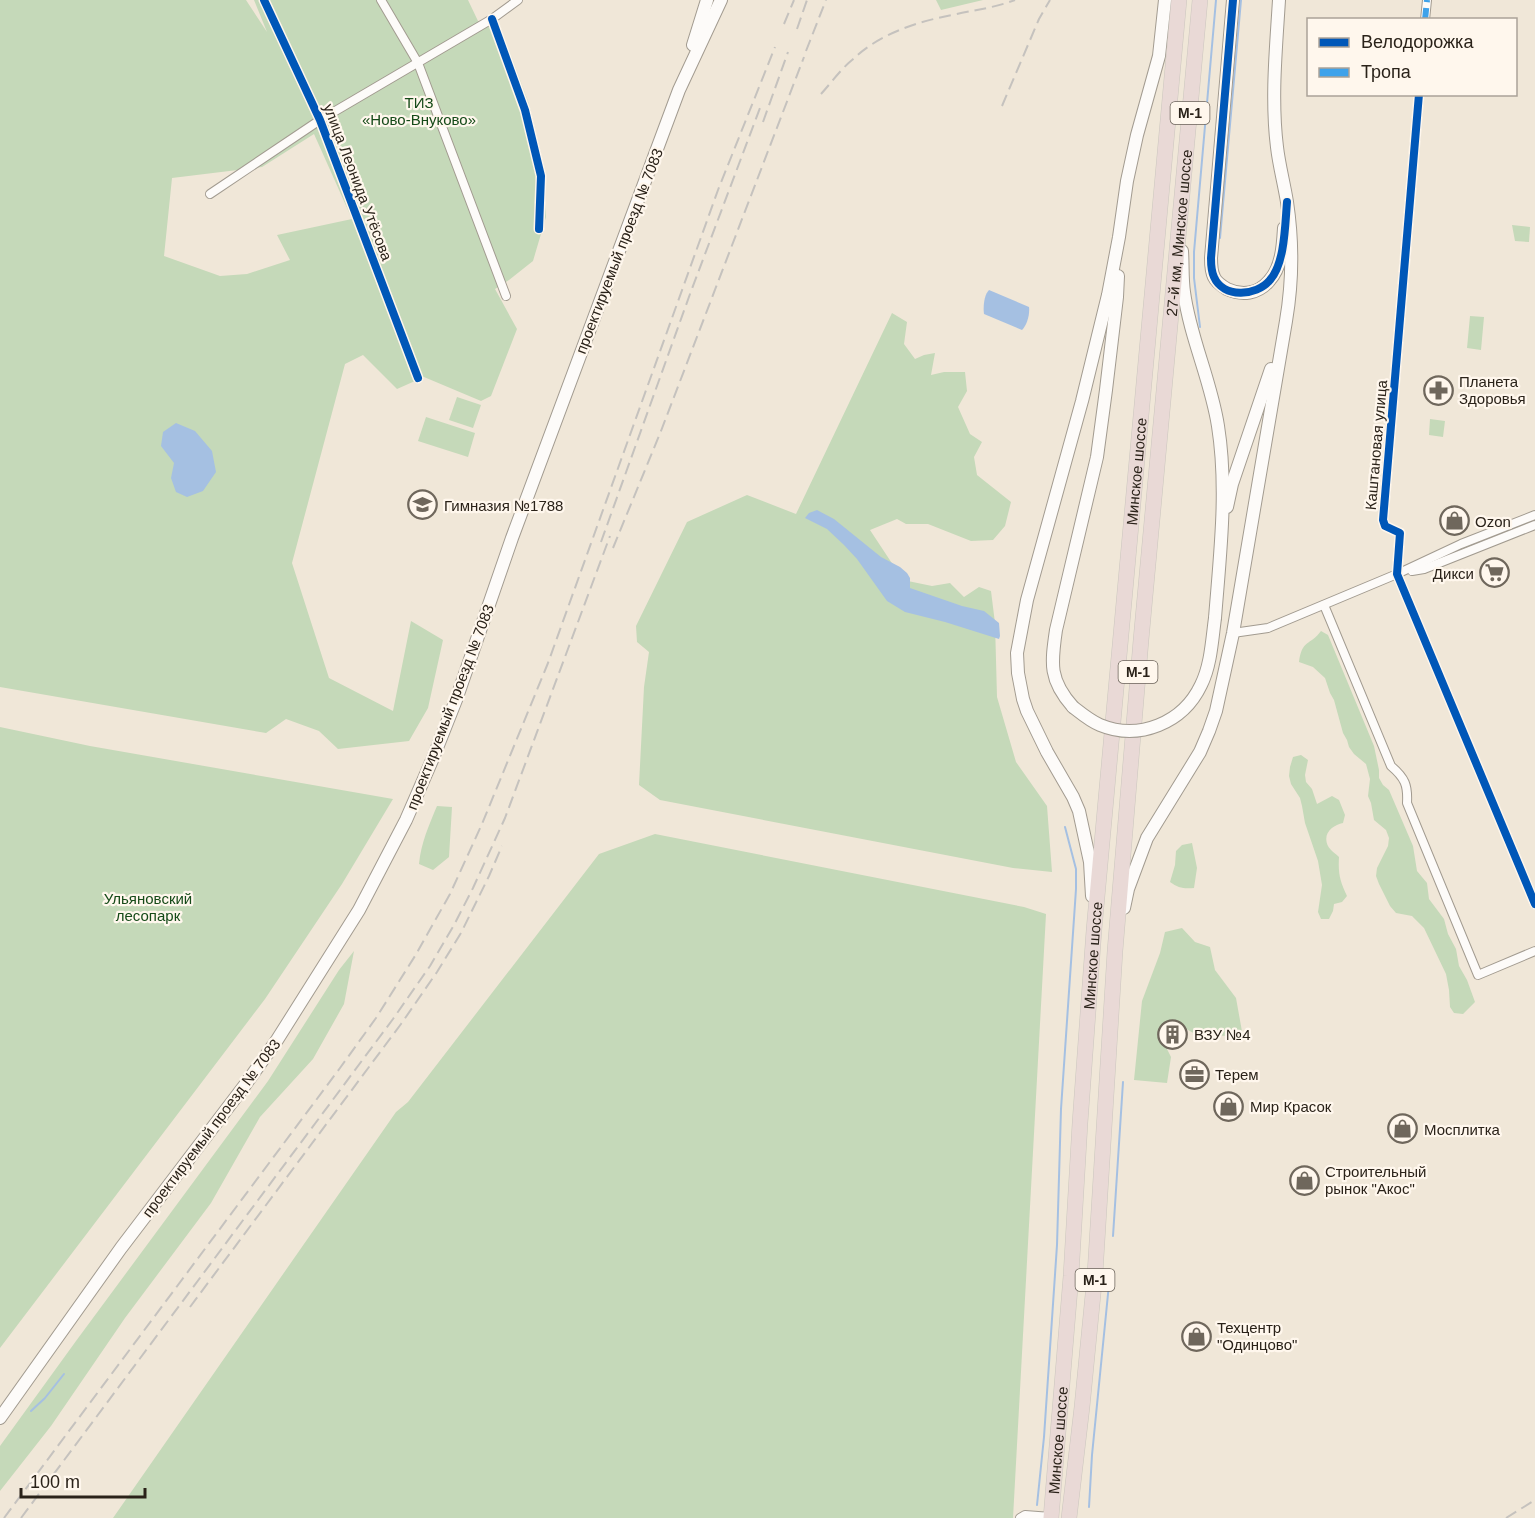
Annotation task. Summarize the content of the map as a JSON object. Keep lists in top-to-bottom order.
{
  "streets": {
    "highway": ["М-1", "27-й км, Минское шоссе", "Минское шоссе"],
    "main road": ["проектируемый проезд № 7083"],
    "street": ["улица Леонида Утёсова", "Каштановая улица"]
  },
  "crossings": [
    ["27-й км, Минское шоссе", "Минское шоссе"]
  ],
  "parks": ["ТИЗ «Ново-Внуково»", "Ульяновский лесопарк"],
  "places": {
    "pharmacy": ["Планета Здоровья"],
    "school or university": ["Гимназия №1788"],
    "shop": [
      "Ozon",
      "Мир Красок",
      "Мосплитка",
      "Строительный рынок \"Акос\"",
      "Техцентр \"Одинцово\""
    ],
    "supermarket": ["Дикси"],
    "building": ["ВЗУ №4"],
    "office": ["Терем"]
  },
  "legend": ["Велодорожка", "Тропа"],
  "scale_bar": "100 m"
}
